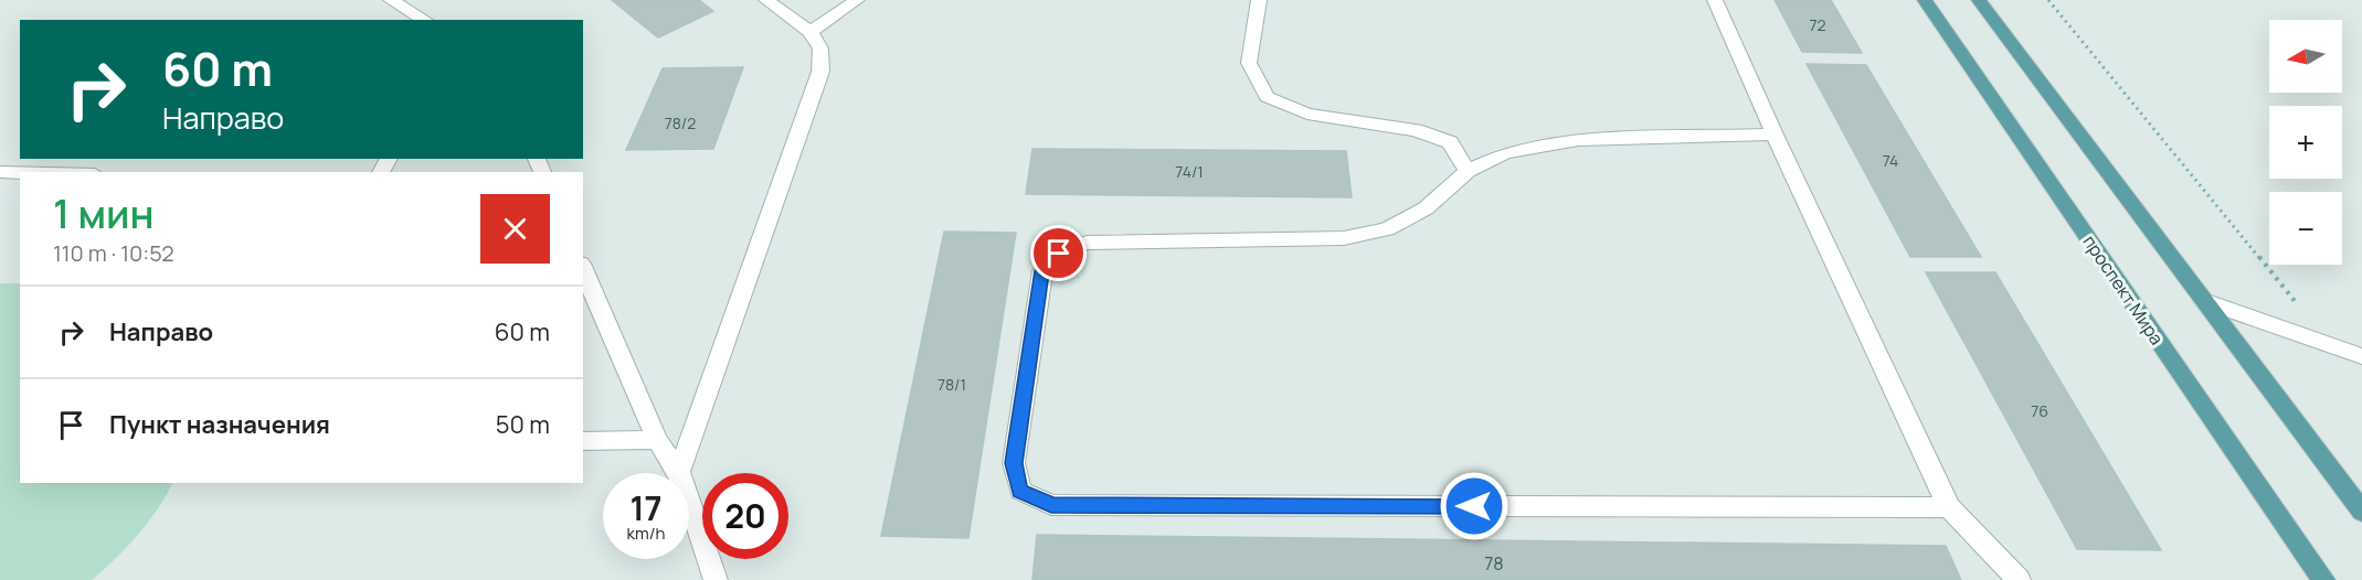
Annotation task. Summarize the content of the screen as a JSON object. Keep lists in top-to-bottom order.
{
  "streets": {
    "main road": ["проспект Мира"]
  },
  "house_numbers": [
    "72",
    "78/2",
    "74",
    "74/1",
    "78/1",
    "76",
    "78"
  ],
  "north": "left",
  "page": {
    "map_buttons": ["+", "−"],
    "turn": ["60 m", "Направо"],
    "heading": ["1 мин", "110 m · 10:52"],
    "list": [
      {
        "name": "Направо",
        "value": "60 m"
      },
      {
        "name": "Пункт назначения",
        "value": "50 m"
      }
    ],
    "speed": "17 km/h",
    "limit": "20"
  }
}
